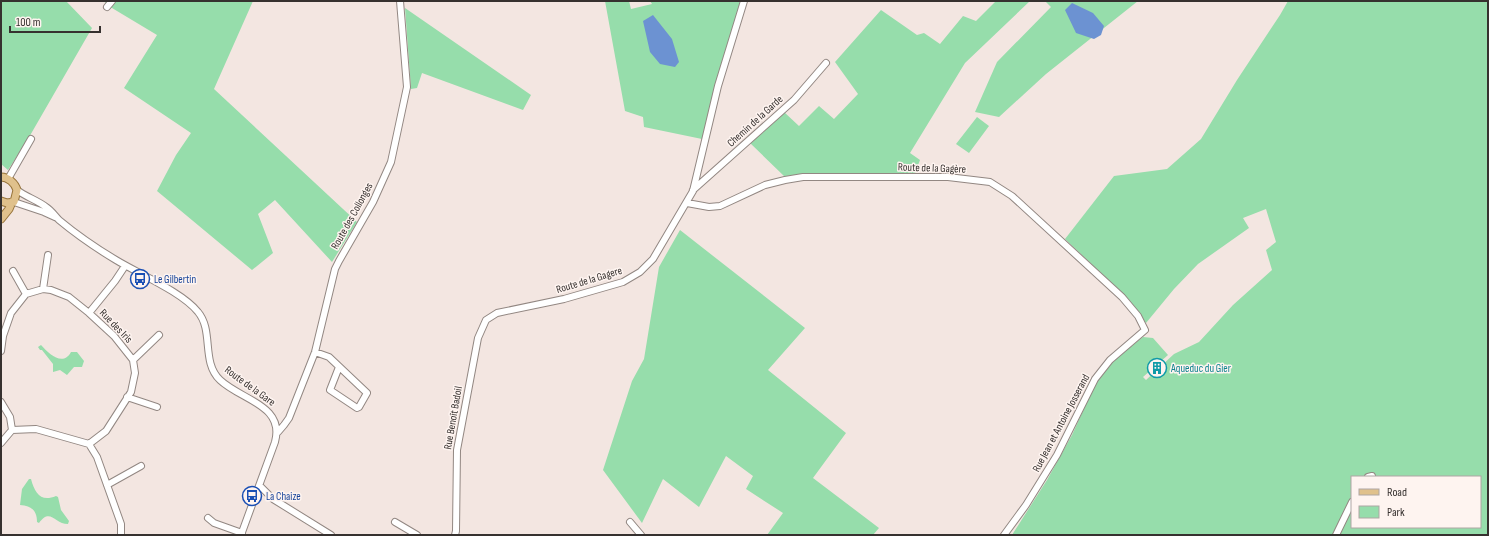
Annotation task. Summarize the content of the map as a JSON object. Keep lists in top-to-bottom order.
{
  "streets": {
    "main road": ["Route de la Gare"],
    "street": [
      "Chemin de la Garde",
      "Route de la Gagère",
      "Route des Collonges",
      "Route de la Gagere",
      "Rue des Iris",
      "Rue Benoît Badoil",
      "Rue Jean et Antoine Josserand"
    ]
  },
  "crossings": [
    ["Chemin de la Garde", "Route de la Gagere"],
    ["Route de la Gagère", "Route de la Gagere"],
    ["Route de la Gagère", "Rue Jean et Antoine Josserand"],
    ["Route des Collonges", "Route de la Gare"],
    ["Route de la Gagere", "Rue Benoît Badoil"],
    ["Rue des Iris", "Route de la Gare"]
  ],
  "places": {
    "bus stop": ["Le Gilbertin", "La Chaize"],
    "building": ["Aqueduc du Gier"]
  },
  "legend": ["Road", "Park"],
  "scale_bar": "100 m"
}
